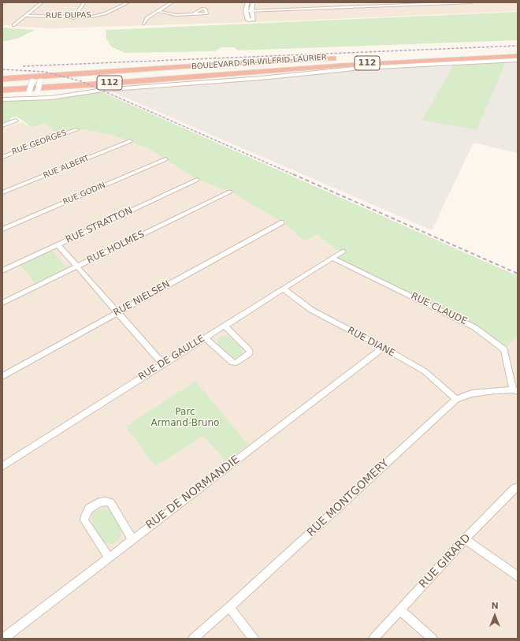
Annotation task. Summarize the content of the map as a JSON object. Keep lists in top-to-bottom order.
{
  "streets": {
    "highway": ["BOULEVARD SIR-WILFRID-LAURIER", "112"],
    "street": [
      "RUE DUPAS",
      "RUE GEORGES",
      "RUE ALBERT",
      "RUE GODIN",
      "RUE STRATTON",
      "RUE HOLMES",
      "RUE NIELSEN",
      "RUE CLAUDE",
      "RUE DIANE",
      "RUE DE GAULLE",
      "RUE DE NORMANDIE",
      "RUE MONTGOMERY",
      "RUE GIRARD"
    ]
  },
  "crossings": [
    ["RUE CLAUDE", "RUE DE GAULLE"],
    ["RUE CLAUDE", "RUE MONTGOMERY"],
    ["RUE DIANE", "RUE DE GAULLE"],
    ["RUE DIANE", "RUE DE NORMANDIE"],
    ["RUE DIANE", "RUE MONTGOMERY"]
  ],
  "parks": ["Parc Armand-Bruno"],
  "north": "top"
}
